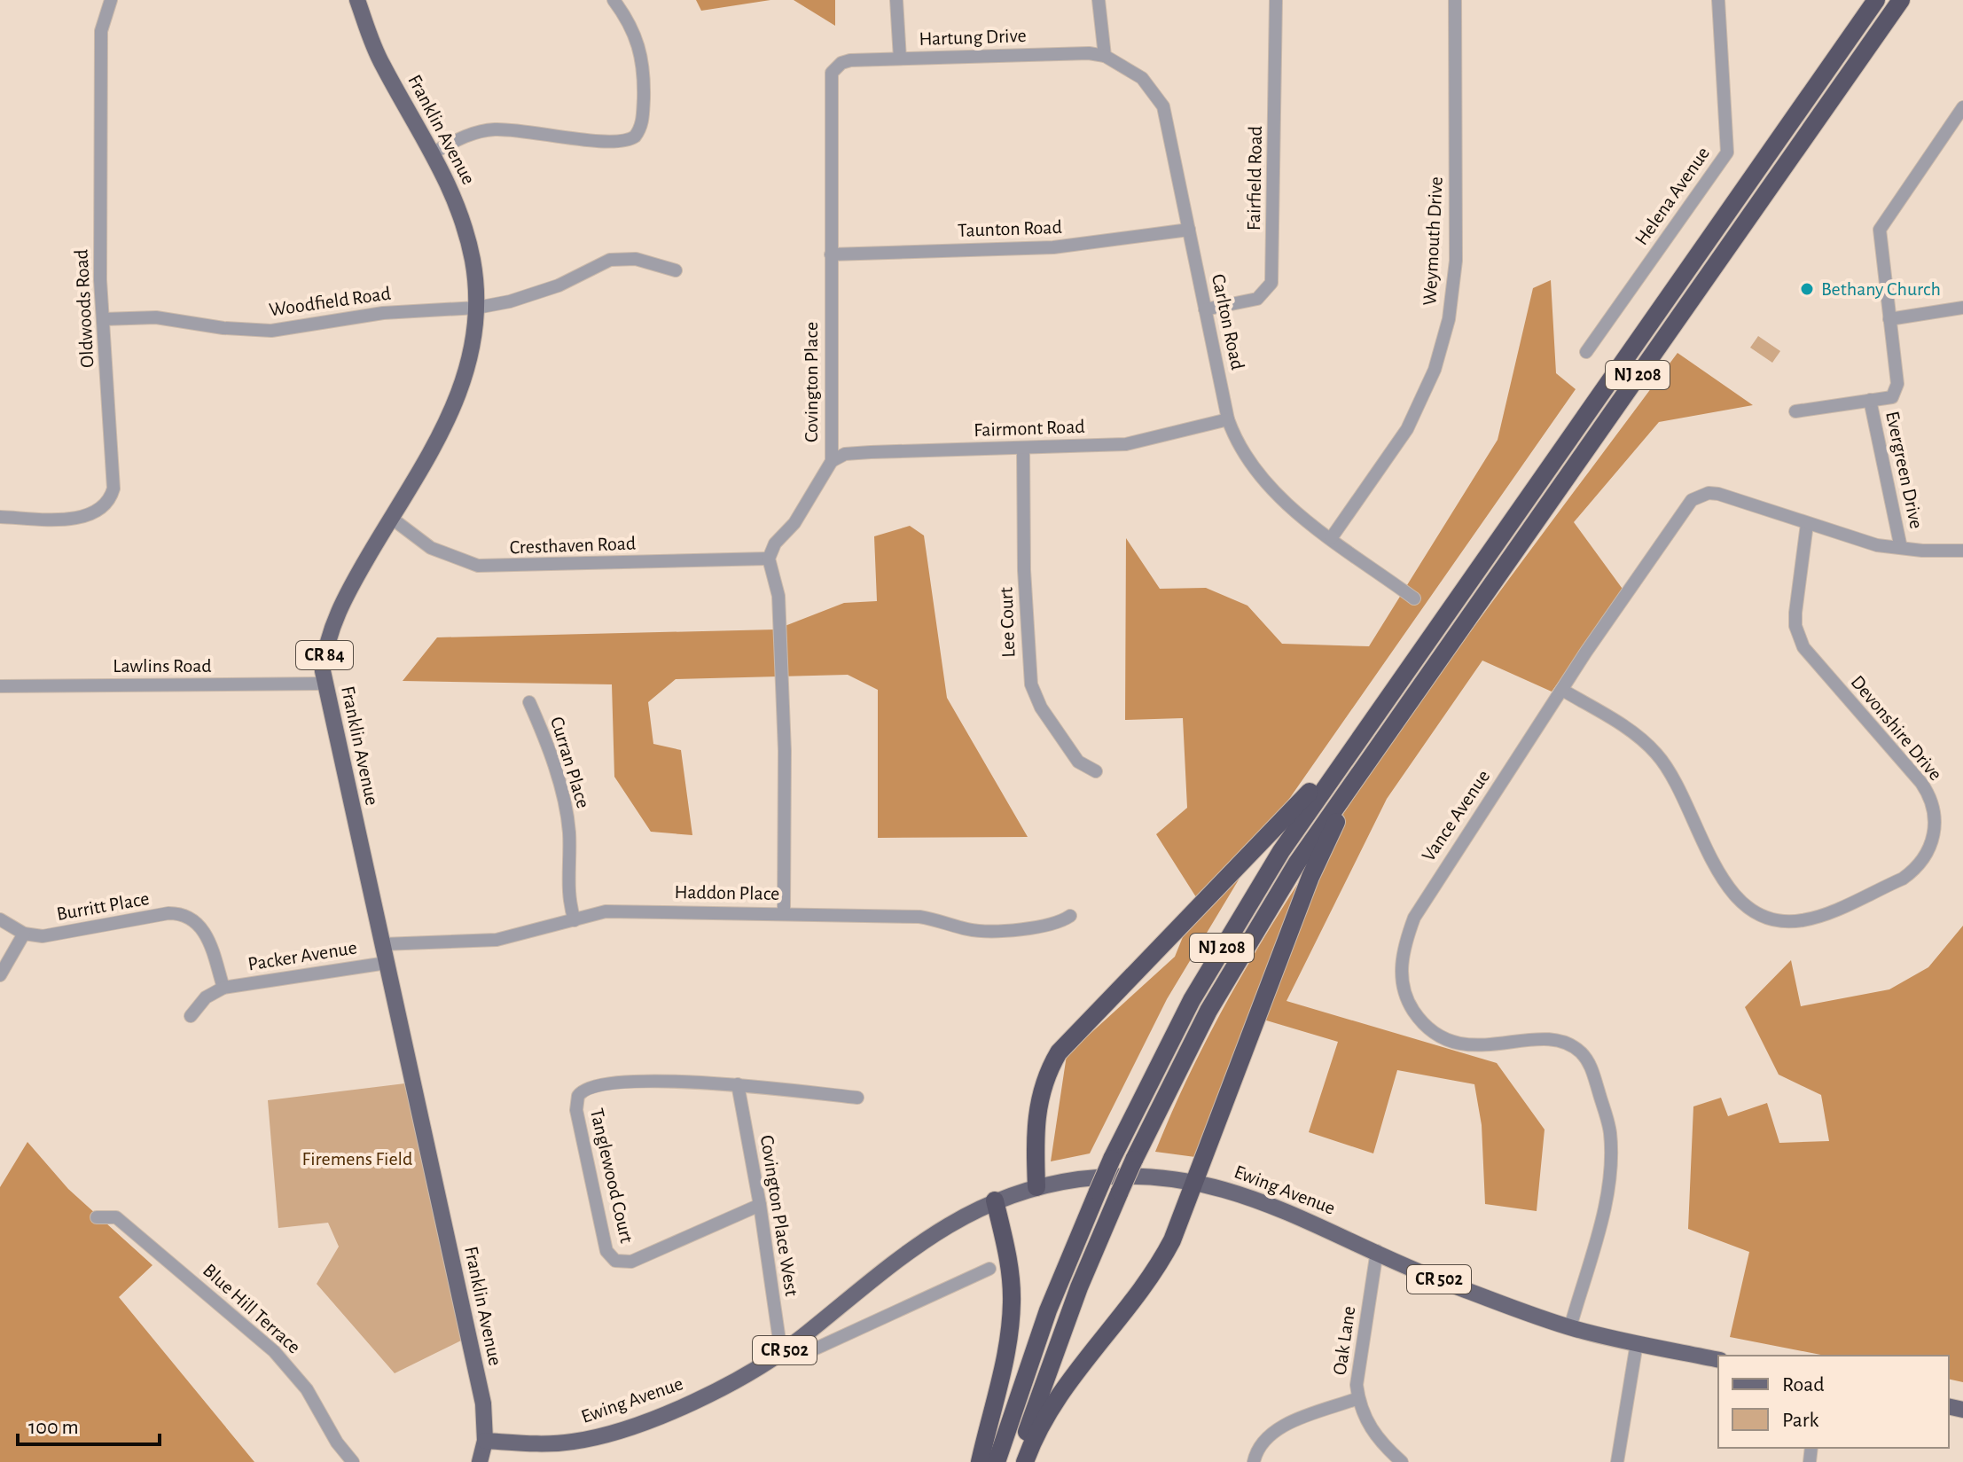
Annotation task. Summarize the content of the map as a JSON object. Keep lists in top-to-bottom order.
{
  "streets": {
    "highway": ["NJ 208"],
    "main road": [
      "Franklin Avenue",
      "CR 84",
      "Ewing Avenue",
      "CR 502"
    ],
    "street": [
      "Hartung Drive",
      "Fairfield Road",
      "Helena Avenue",
      "Taunton Road",
      "Weymouth Drive",
      "Woodfield Road",
      "Oldwoods Road",
      "Carlton Road",
      "Covington Place",
      "Fairmont Road",
      "Evergreen Drive",
      "Cresthaven Road",
      "Lee Court",
      "Lawlins Road",
      "Devonshire Drive",
      "Curran Place",
      "Vance Avenue",
      "Haddon Place",
      "Burritt Place",
      "Packer Avenue",
      "Tanglewood Court",
      "Covington Place West",
      "Blue Hill Terrace",
      "Oak Lane"
    ]
  },
  "crossings": [
    ["Hartung Drive", "Carlton Road"],
    ["Hartung Drive", "Covington Place"],
    ["Franklin Avenue", "Woodfield Road"],
    ["Franklin Avenue", "Cresthaven Road"],
    ["Franklin Avenue", "Lawlins Road"],
    ["Franklin Avenue", "Haddon Place"],
    ["Franklin Avenue", "Packer Avenue"],
    ["Franklin Avenue", "Ewing Avenue"],
    ["Fairfield Road", "Carlton Road"],
    ["Taunton Road", "Carlton Road"],
    ["Taunton Road", "Covington Place"],
    ["Weymouth Drive", "Carlton Road"],
    ["Woodfield Road", "Oldwoods Road"],
    ["Carlton Road", "Fairmont Road"],
    ["Covington Place", "Fairmont Road"],
    ["Covington Place", "Cresthaven Road"],
    ["Fairmont Road", "Lee Court"],
    ["Evergreen Drive", "Vance Avenue"],
    ["Devonshire Drive", "Vance Avenue"],
    ["Curran Place", "Haddon Place"],
    ["Vance Avenue", "Ewing Avenue"],
    ["Burritt Place", "Packer Avenue"],
    ["Tanglewood Court", "Covington Place West"],
    ["Ewing Avenue", "Covington Place West"],
    ["Ewing Avenue", "Oak Lane"]
  ],
  "parks": ["Firemens Field"],
  "places": ["Bethany Church"],
  "legend": ["Road", "Park"],
  "scale_bar": "100 m"
}
